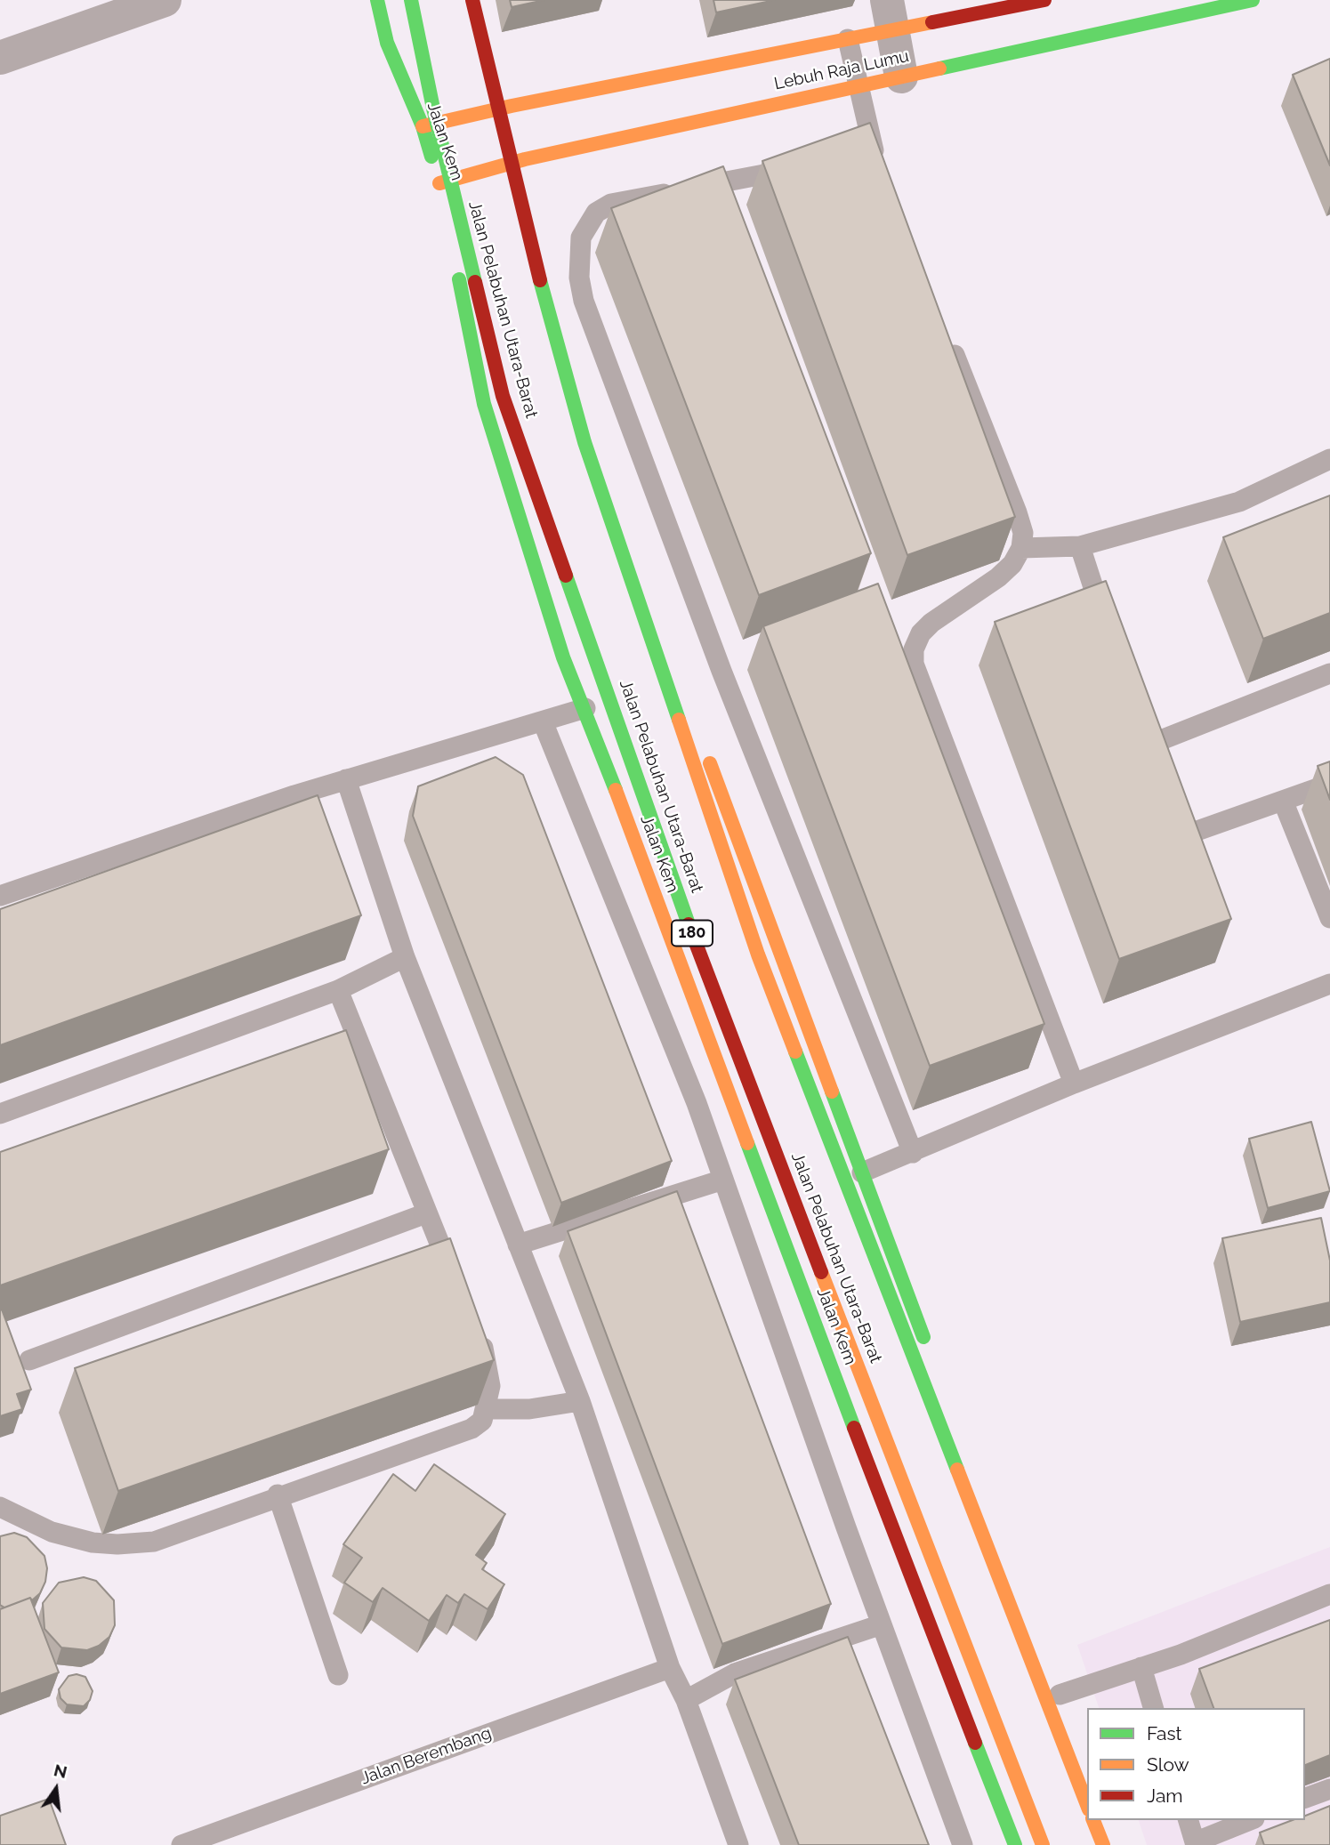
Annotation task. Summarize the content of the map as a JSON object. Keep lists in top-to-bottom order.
{
  "streets": {
    "street": [
      "Lebuh Raja Lumu",
      "Jalan Kem",
      "Jalan Pelabuhan Utara-Barat",
      "180"
    ],
    "lane": ["Jalan Berembang"]
  },
  "crossings": [
    ["Lebuh Raja Lumu", "Jalan Kem"]
  ],
  "legend": ["Fast", "Slow", "Jam"],
  "north": "top"
}
